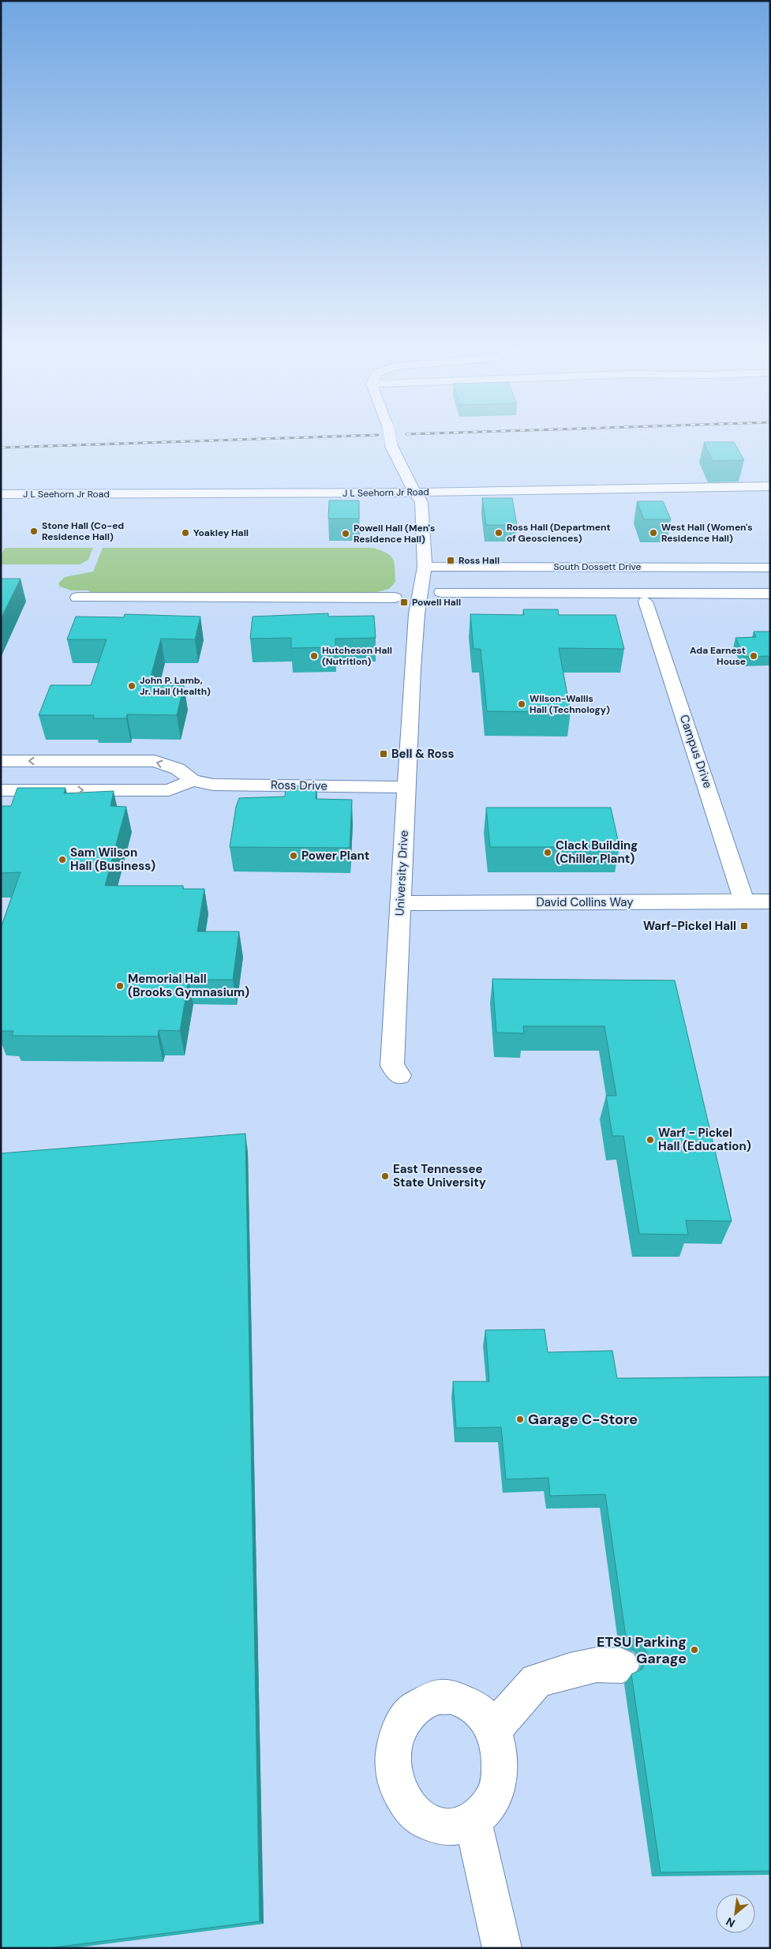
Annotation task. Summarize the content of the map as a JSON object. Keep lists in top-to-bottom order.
{
  "streets": {
    "street": [
      "J L Seehorn Jr Road",
      "South Dossett Drive",
      "Campus Drive",
      "Ross Drive",
      "University Drive",
      "David Collins Way"
    ]
  },
  "crossings": [
    ["J L Seehorn Jr Road", "University Drive"],
    ["South Dossett Drive", "University Drive"],
    ["Campus Drive", "David Collins Way"],
    ["Ross Drive", "University Drive"],
    ["University Drive", "David Collins Way"]
  ],
  "places": {
    "other": [
      "Stone Hall (Co-ed Residence Hall)",
      "Yoakley Hall",
      "Ross Hall (Department of Geosciences)",
      "West Hall (Women's Residence Hall)",
      "Powell Hall (Men's Residence Hall)",
      "Hutcheson Hall (Nutrition)",
      "Ada Earnest House",
      "John P. Lamb, Jr. Hall (Health)",
      "Wilson-Wallis Hall (Technology)",
      "Clack Building (Chiller Plant)",
      "Power Plant",
      "Sam Wilson Hall (Business)",
      "Memorial Hall (Brooks Gymnasium)",
      "Warf - Pickel Hall (Education)",
      "East Tennessee State University",
      "Garage C-Store",
      "ETSU Parking Garage"
    ],
    "transit": [
      "Ross Hall",
      "Powell Hall",
      "Bell & Ross",
      "Warf-Pickel Hall"
    ]
  },
  "north": "bottom left"
}
